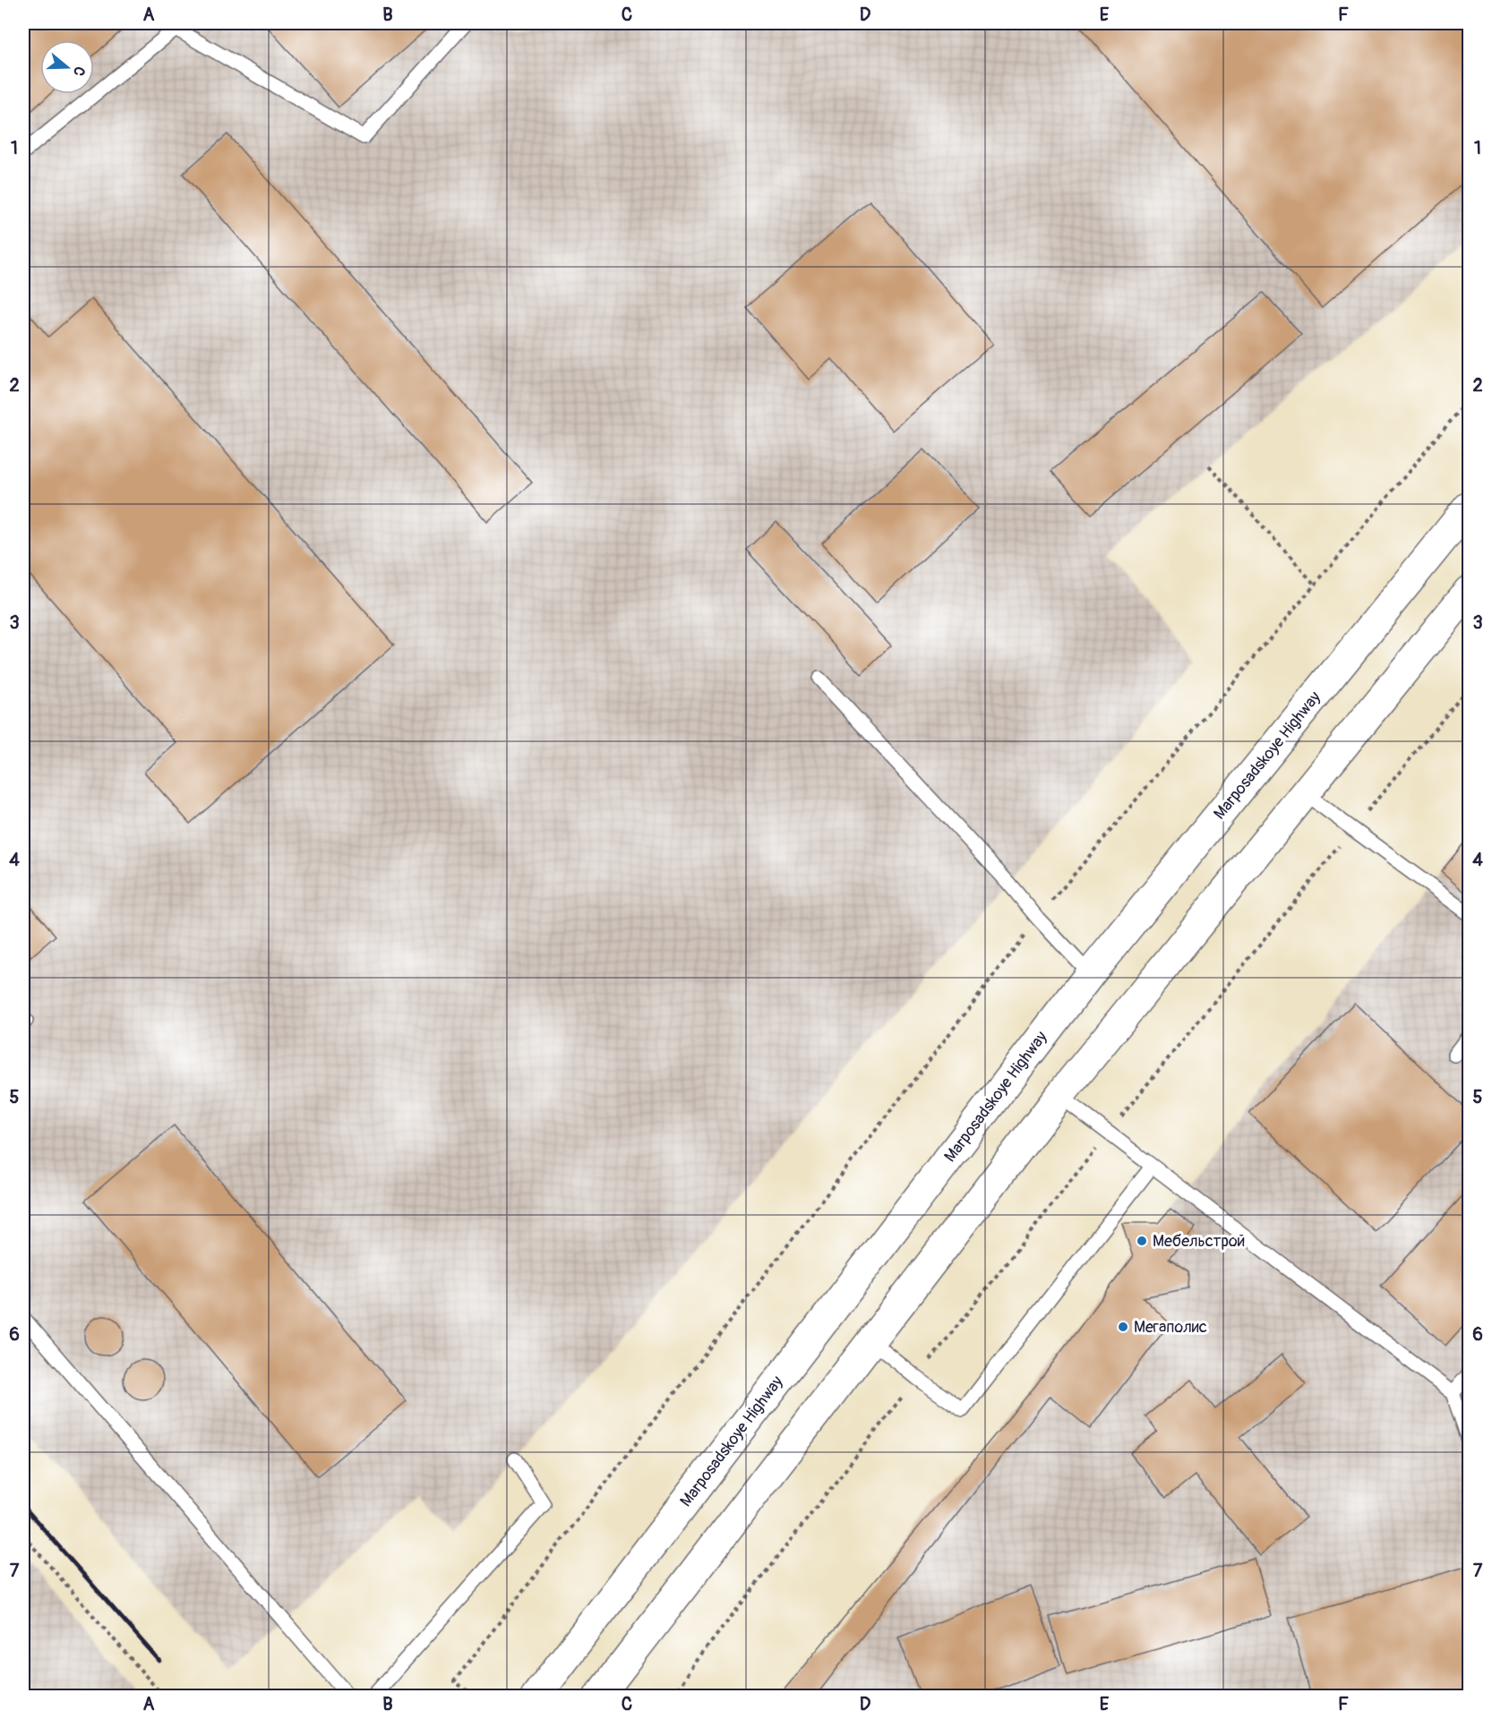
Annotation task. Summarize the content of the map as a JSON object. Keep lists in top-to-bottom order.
{
  "streets": {
    "main road": ["Marposadskoye Highway"]
  },
  "places": ["Мебельстрой", "Мегаполис"],
  "north": "right",
  "grid": {
    "columns": [
      "A",
      "B",
      "C",
      "D",
      "E",
      "F"
    ],
    "rows": [
      "1",
      "2",
      "3",
      "4",
      "5",
      "6",
      "7"
    ]
  }
}
